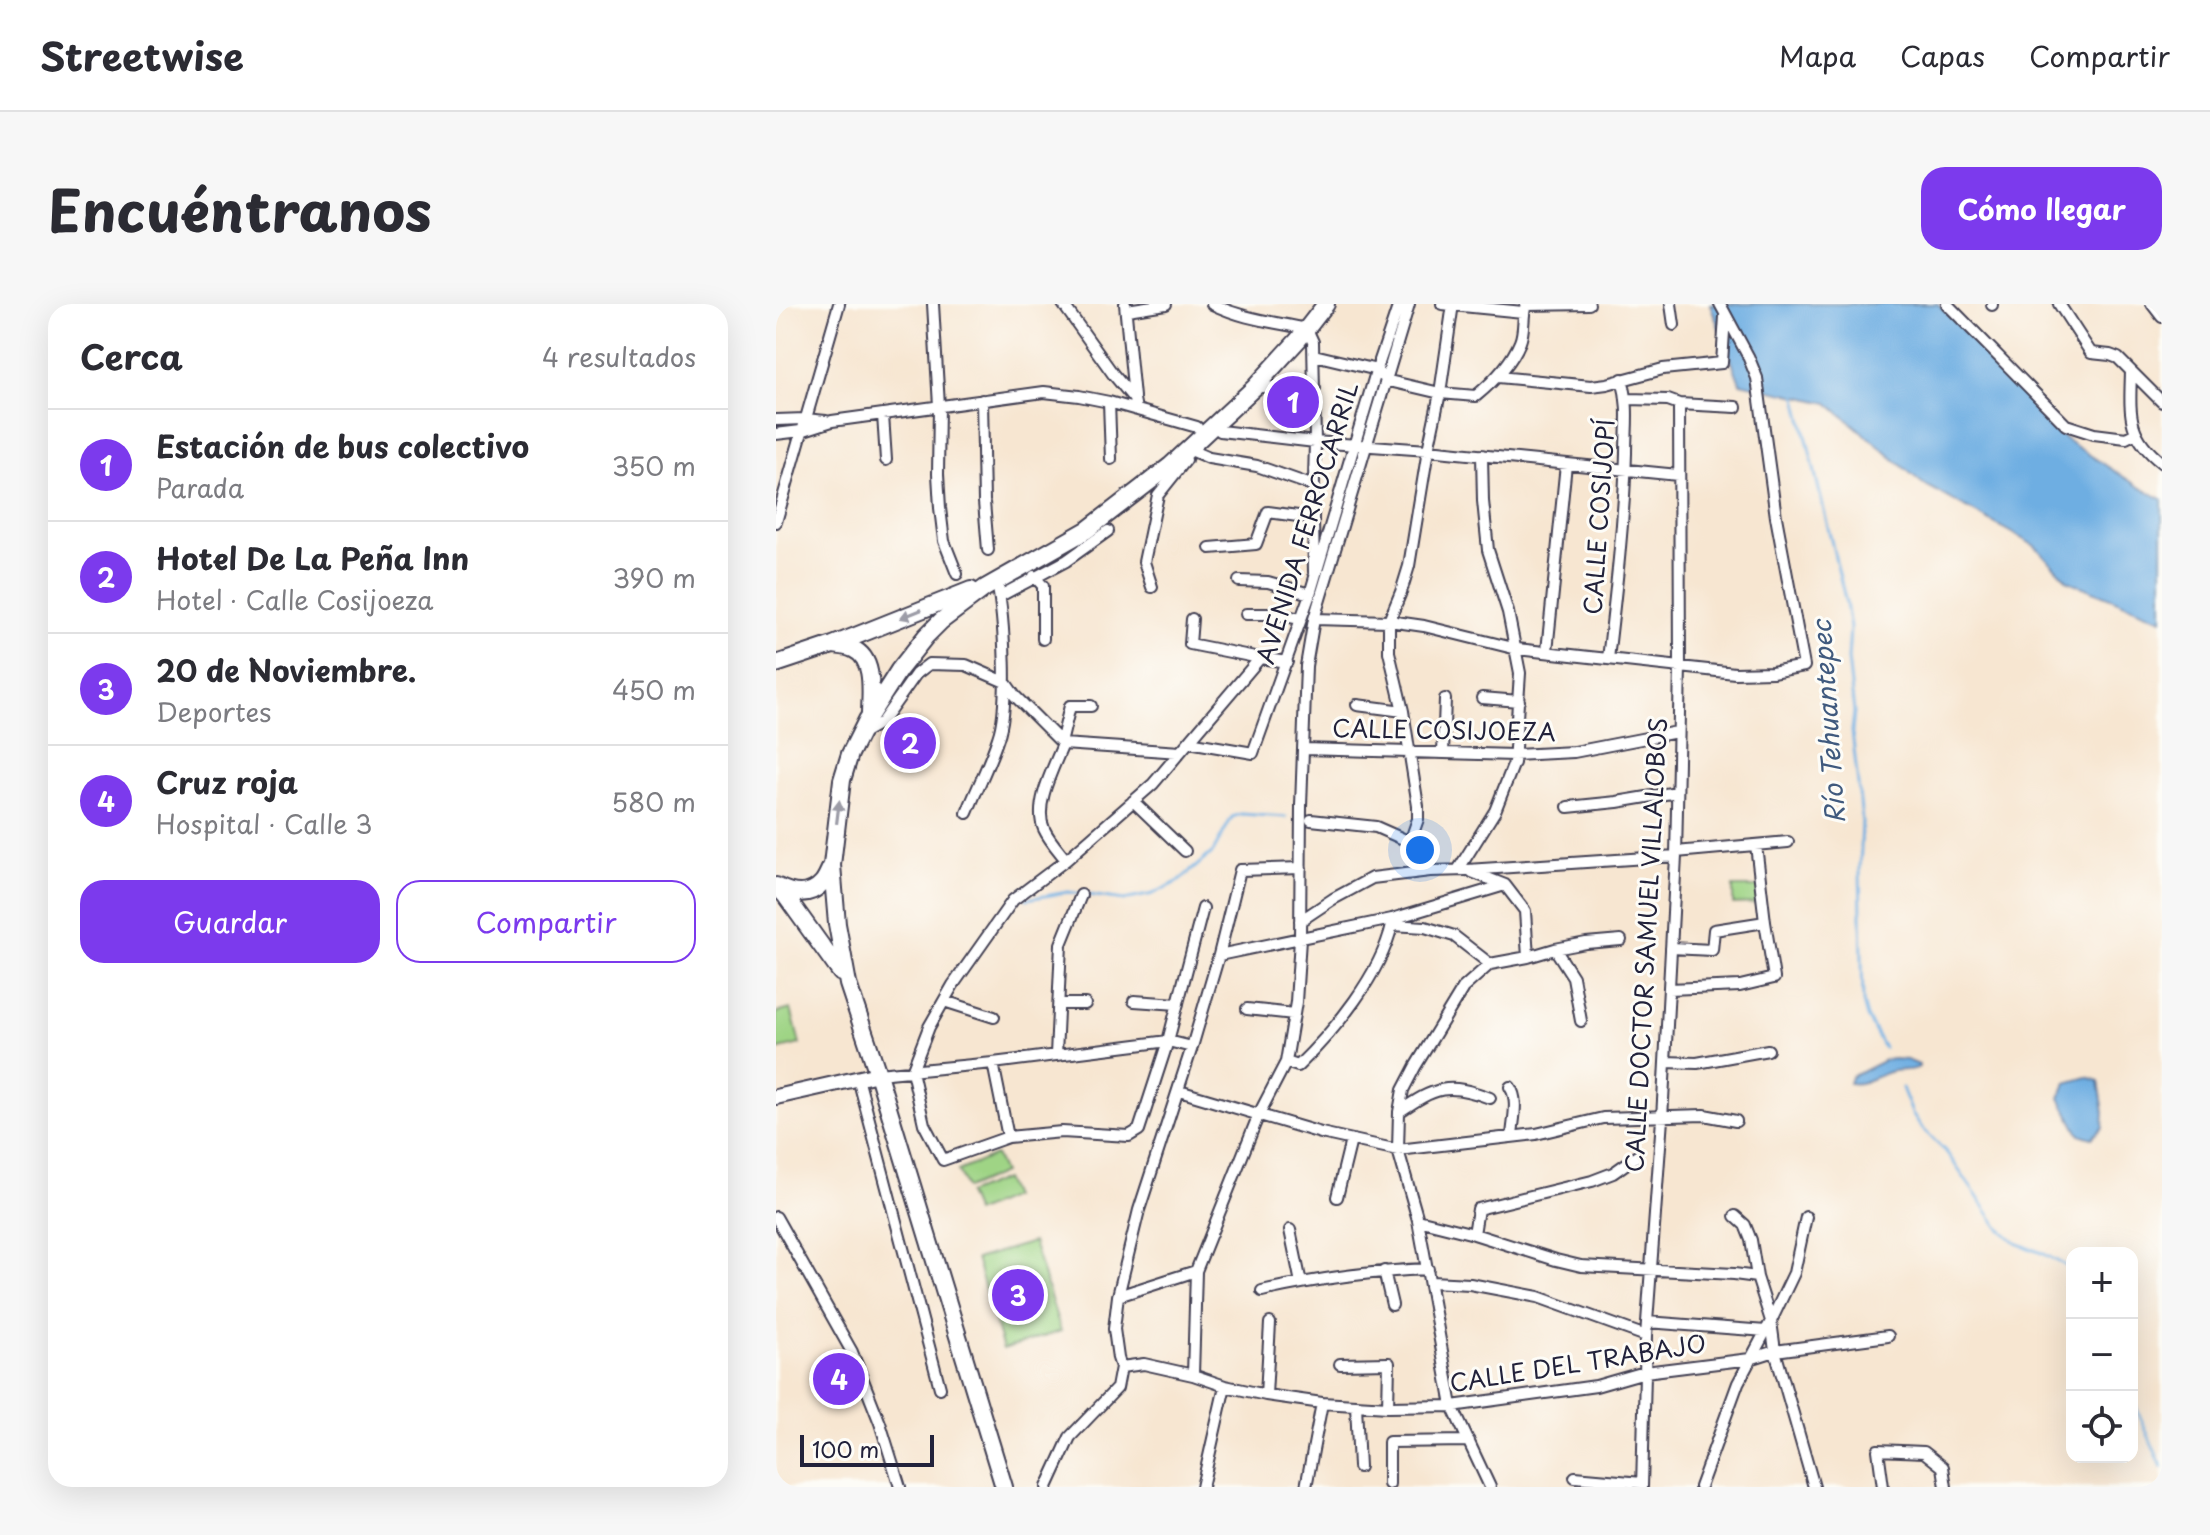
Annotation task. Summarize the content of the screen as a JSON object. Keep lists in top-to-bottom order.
{
  "streets": {
    "street": [
      "CALLE COSIJOPÍ",
      "AVENIDA FERROCARRIL",
      "CALLE COSIJOEZA",
      "CALLE DOCTOR SAMUEL VILLALOBOS",
      "CALLE DEL TRABAJO"
    ]
  },
  "crossings": [
    ["CALLE COSIJOEZA", "CALLE DOCTOR SAMUEL VILLALOBOS"],
    ["CALLE DOCTOR SAMUEL VILLALOBOS", "CALLE DEL TRABAJO"]
  ],
  "water": ["Río Tehuantepec"],
  "scale_bar": "100 m",
  "page": {
    "header": "Streetwise",
    "nav": ["Mapa", "Capas", "Compartir"],
    "title": "Encuéntranos",
    "buttons": [
      "Cómo llegar",
      ["Guardar", "Compartir"]
    ],
    "heading": ["Cerca", "4 resultados"],
    "pins": [
      "1",
      "2",
      "3",
      "4"
    ],
    "list": [
      {
        "mark": "1",
        "name": "Estación de bus colectivo",
        "note": "Parada",
        "value": "350 m"
      },
      {
        "mark": "2",
        "name": "Hotel De La Peña Inn",
        "note": "Hotel · Calle Cosijoeza",
        "value": "390 m"
      },
      {
        "mark": "3",
        "name": "20 de Noviembre.",
        "note": "Deportes",
        "value": "450 m"
      },
      {
        "mark": "4",
        "name": "Cruz roja",
        "note": "Hospital · Calle 3",
        "value": "580 m"
      }
    ],
    "map_buttons": ["+", "−"],
    "scale": "100 m"
  }
}
